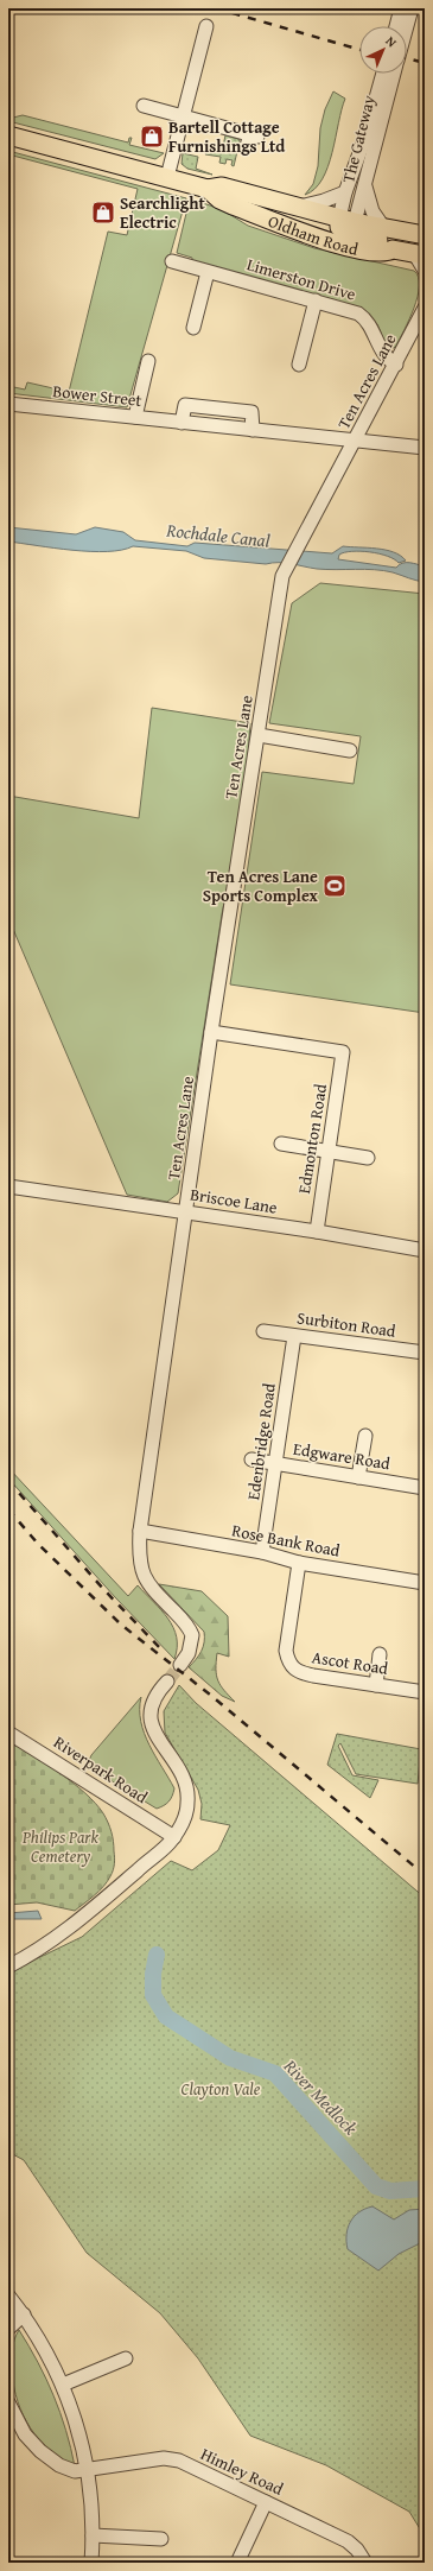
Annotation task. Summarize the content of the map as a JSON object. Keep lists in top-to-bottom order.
{
  "streets": {
    "highway": ["Oldham Road"],
    "street": [
      "The Gateway",
      "Limerston Drive",
      "Ten Acres Lane",
      "Bower Street",
      "Edmonton Road",
      "Briscoe Lane",
      "Surbiton Road",
      "Edenbridge Road",
      "Edgware Road",
      "Rose Bank Road",
      "Ascot Road",
      "Riverpark Road",
      "Himley Road"
    ]
  },
  "crossings": [
    ["The Gateway", "Oldham Road"],
    ["Limerston Drive", "Ten Acres Lane"],
    ["Ten Acres Lane", "Bower Street"],
    ["Ten Acres Lane", "Edmonton Road"],
    ["Ten Acres Lane", "Briscoe Lane"],
    ["Ten Acres Lane", "Rose Bank Road"],
    ["Edmonton Road", "Briscoe Lane"],
    ["Surbiton Road", "Edenbridge Road"],
    ["Edenbridge Road", "Edgware Road"],
    ["Edenbridge Road", "Rose Bank Road"],
    ["Rose Bank Road", "Ascot Road"]
  ],
  "water": ["Rochdale Canal", "River Medlock"],
  "parks": ["Philips Park Cemetery", "Clayton Vale"],
  "places": {
    "shop": ["Bartell Cottage Furnishings Ltd", "Searchlight Electric"],
    "sports": ["Ten Acres Lane Sports Complex"]
  },
  "north": "top right"
}
